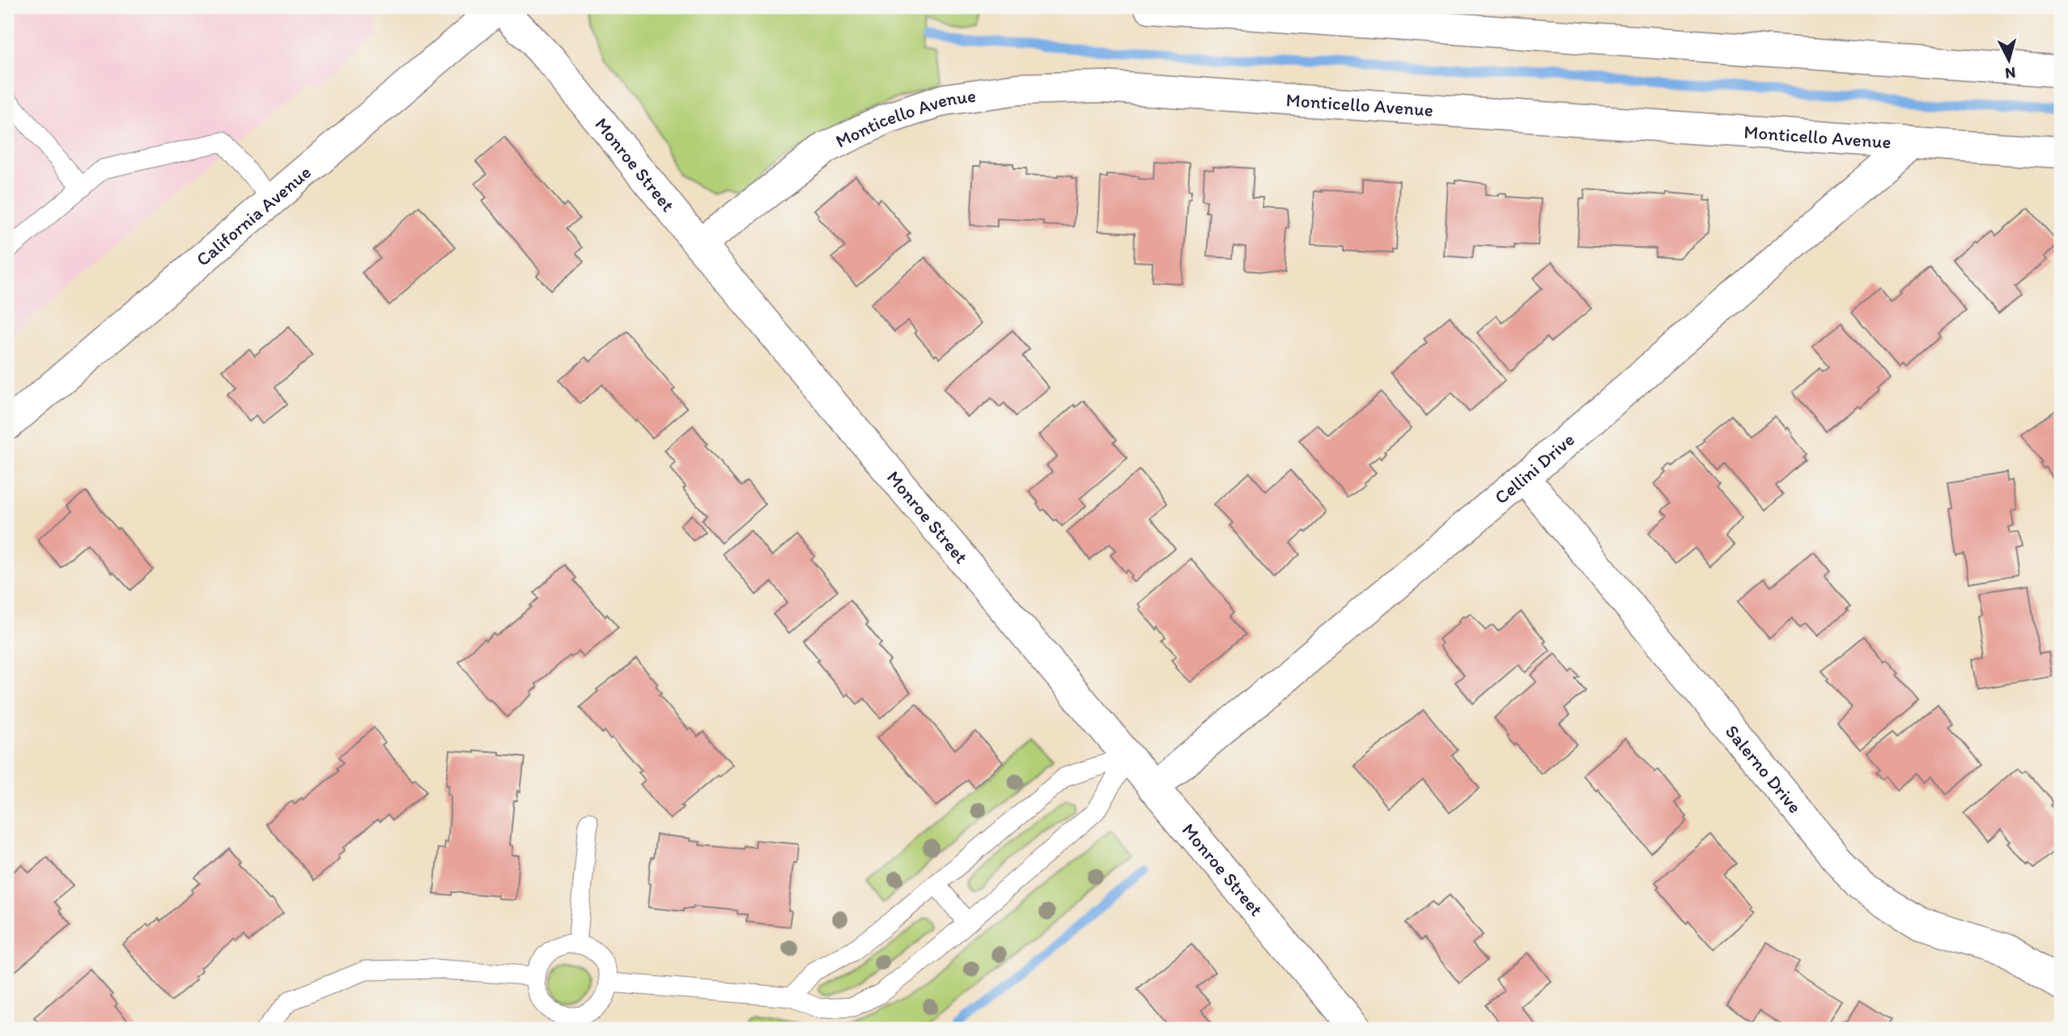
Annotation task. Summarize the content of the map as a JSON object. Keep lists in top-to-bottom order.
{
  "streets": {
    "street": [
      "Monticello Avenue",
      "Monroe Street",
      "California Avenue",
      "Cellini Drive",
      "Salerno Drive"
    ]
  },
  "crossings": [
    ["Monticello Avenue", "Monroe Street"],
    ["Monticello Avenue", "Cellini Drive"],
    ["Monroe Street", "California Avenue"],
    ["Monroe Street", "Cellini Drive"],
    ["Cellini Drive", "Salerno Drive"]
  ],
  "north": "bottom"
}
